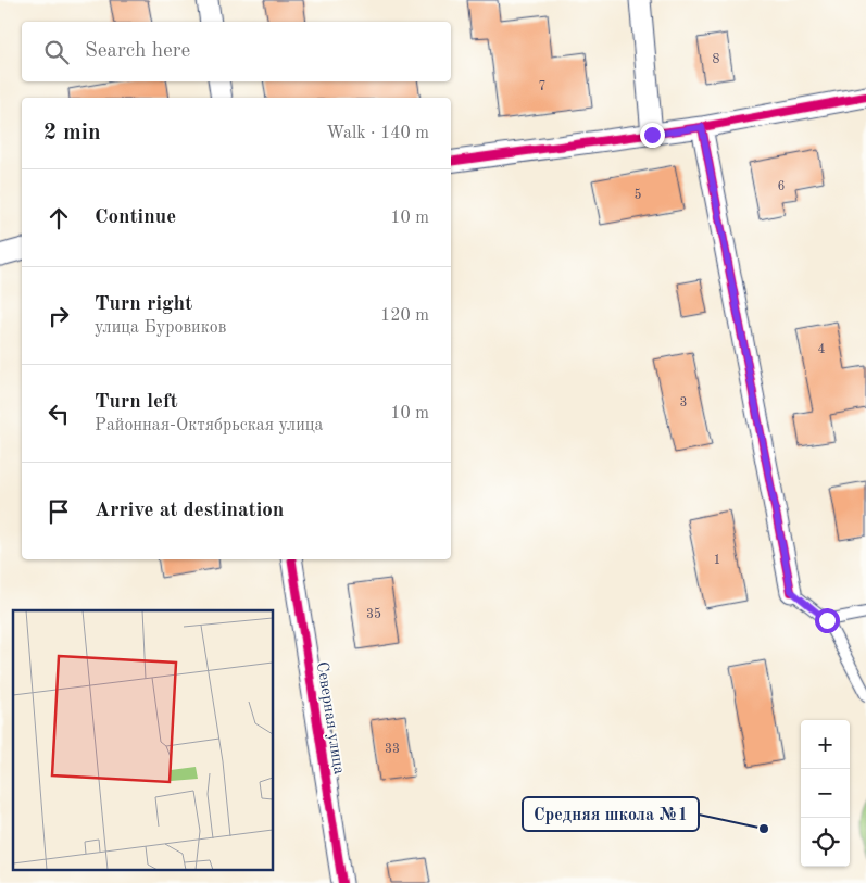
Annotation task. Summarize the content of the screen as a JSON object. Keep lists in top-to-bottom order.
{
  "streets": {
    "street": ["Северная улица"]
  },
  "places": ["Средняя школа №1"],
  "house_numbers": [
    "8",
    "7",
    "6",
    "5",
    "4",
    "3",
    "1",
    "35",
    "33"
  ],
  "page": {
    "search": "Search here",
    "heading": ["2 min", "Walk · 140 m"],
    "list": [
      ["Continue", "10 m"],
      ["Turn right", "улица Буровиков", "120 m"],
      ["Turn left", "Районная-Октябрьская улица", "10 m"],
      "Arrive at destination"
    ],
    "map_buttons": ["+", "−"]
  }
}
